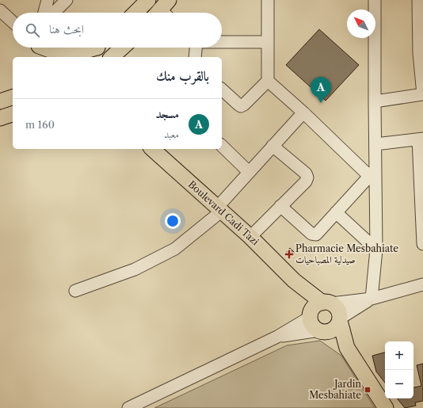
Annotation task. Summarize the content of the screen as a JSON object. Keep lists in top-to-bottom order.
{
  "streets": {
    "main road": ["Boulevard Cadi Tazi"]
  },
  "places": {
    "health": ["Pharmacie Mesbahiate صيدلية المصباحيات"],
    "transit": ["Jardin Mesbahiate"]
  },
  "north": "top left",
  "page": {
    "search": "ابحث هنا",
    "heading": "بالقرب منك",
    "pins": "A",
    "list": [
      {
        "mark": "A",
        "name": "مسجد",
        "note": "معبد",
        "value": "160 m"
      }
    ],
    "map_buttons": ["+", "−"]
  }
}
